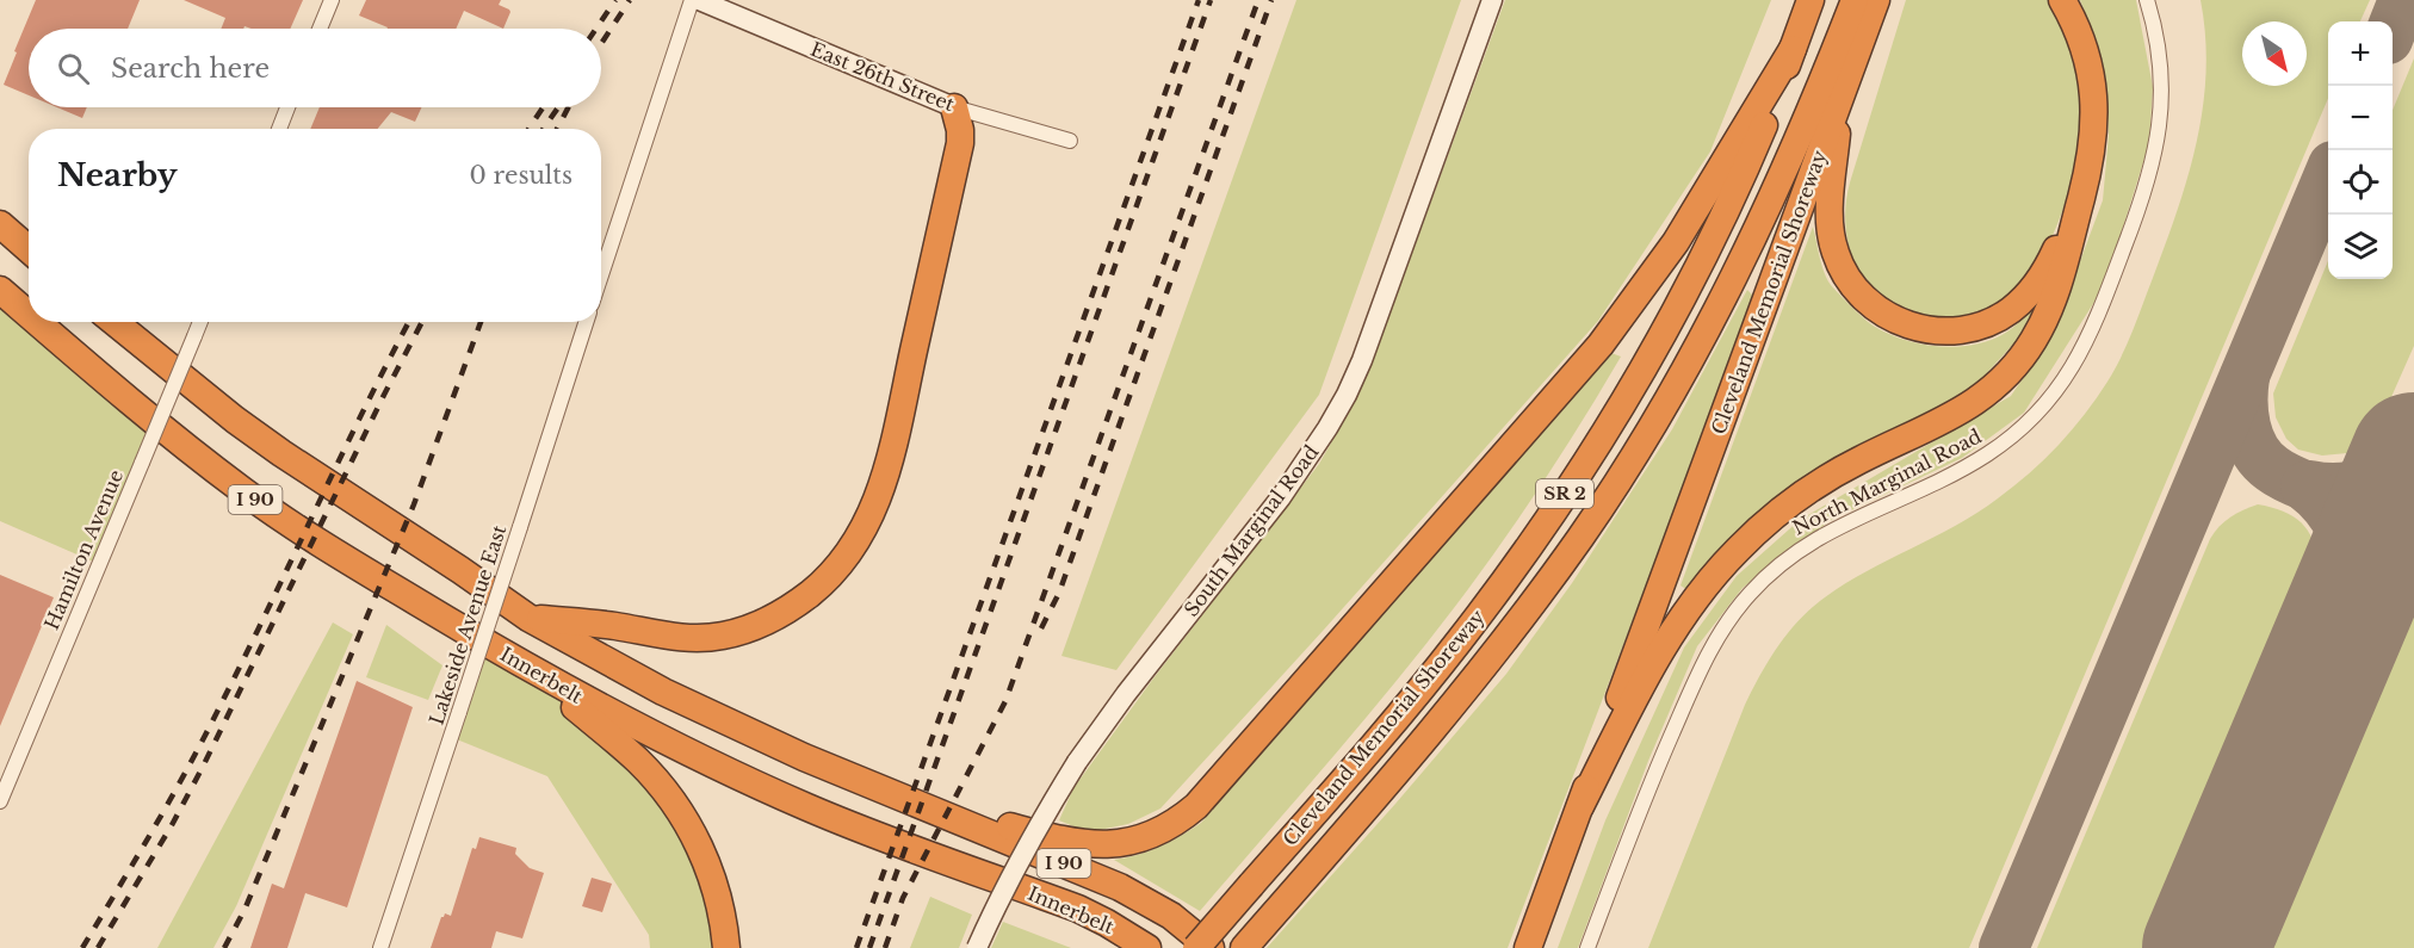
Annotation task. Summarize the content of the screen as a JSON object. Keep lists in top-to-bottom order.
{
  "streets": {
    "highway": [
      "Cleveland Memorial Shoreway",
      "SR 2",
      "I 90",
      "Innerbelt"
    ],
    "street": [
      "East 26th Street",
      "North Marginal Road",
      "South Marginal Road",
      "Hamilton Avenue",
      "Lakeside Avenue East"
    ]
  },
  "north": "bottom right",
  "page": {
    "map_buttons": ["+", "−"],
    "search": "Search here",
    "heading": ["Nearby", "0 results"]
  }
}
